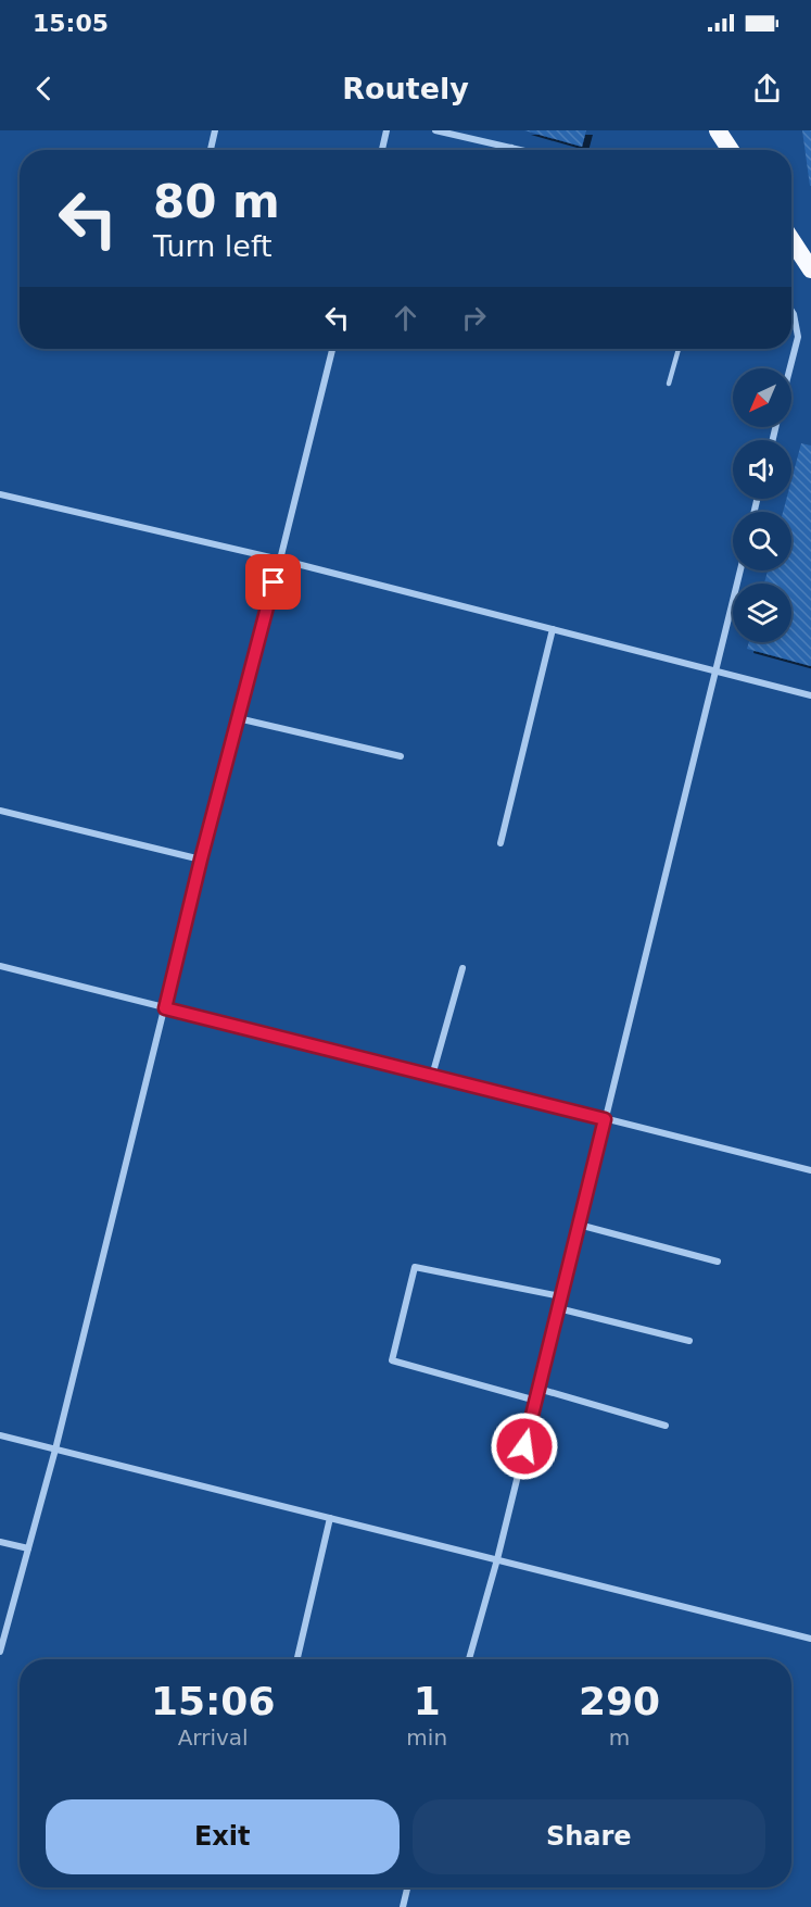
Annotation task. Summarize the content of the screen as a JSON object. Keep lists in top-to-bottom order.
{
  "north": "bottom left",
  "page": {
    "status": "15:05",
    "header": "Routely",
    "turn": ["80 m", "Turn left"],
    "eta": [
      "15:06",
      "Arrival",
      "1",
      "min",
      "290",
      "m"
    ],
    "buttons": ["Exit", "Share"]
  }
}
